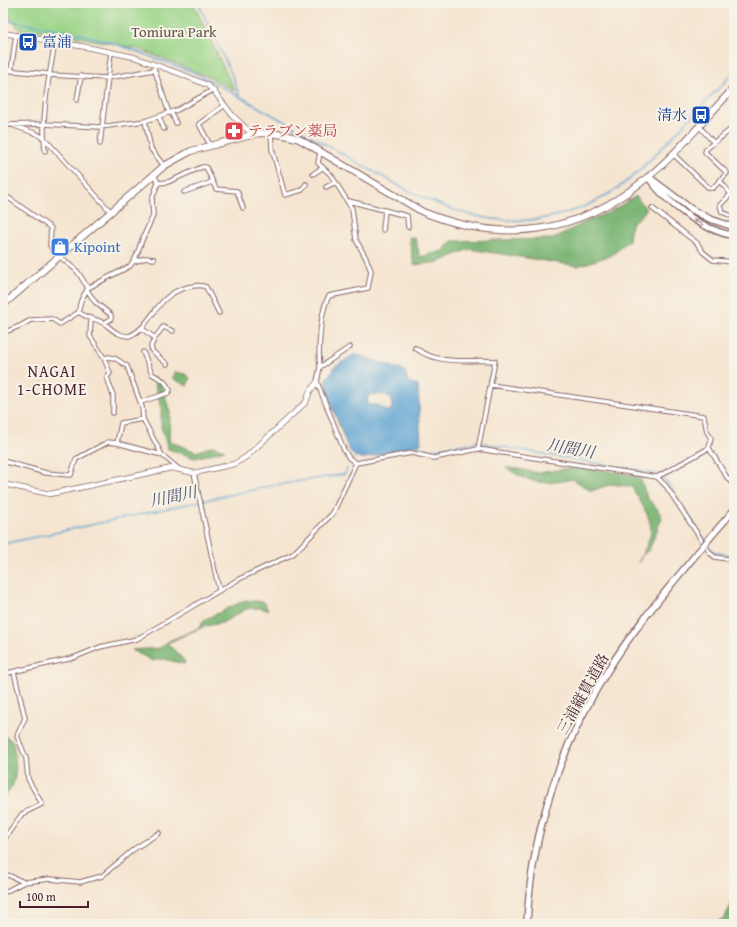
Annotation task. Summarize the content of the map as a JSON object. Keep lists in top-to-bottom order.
{
  "streets": {
    "main road": ["三浦縦貫道路"]
  },
  "districts": ["NAGAI 1-CHOME"],
  "water": ["川間川"],
  "parks": ["Tomiura Park"],
  "places": {
    "bus stop": ["富浦", "清水"],
    "pharmacy": ["テラブン薬局"],
    "shop": ["Kipoint"]
  },
  "scale_bar": "100 m"
}
